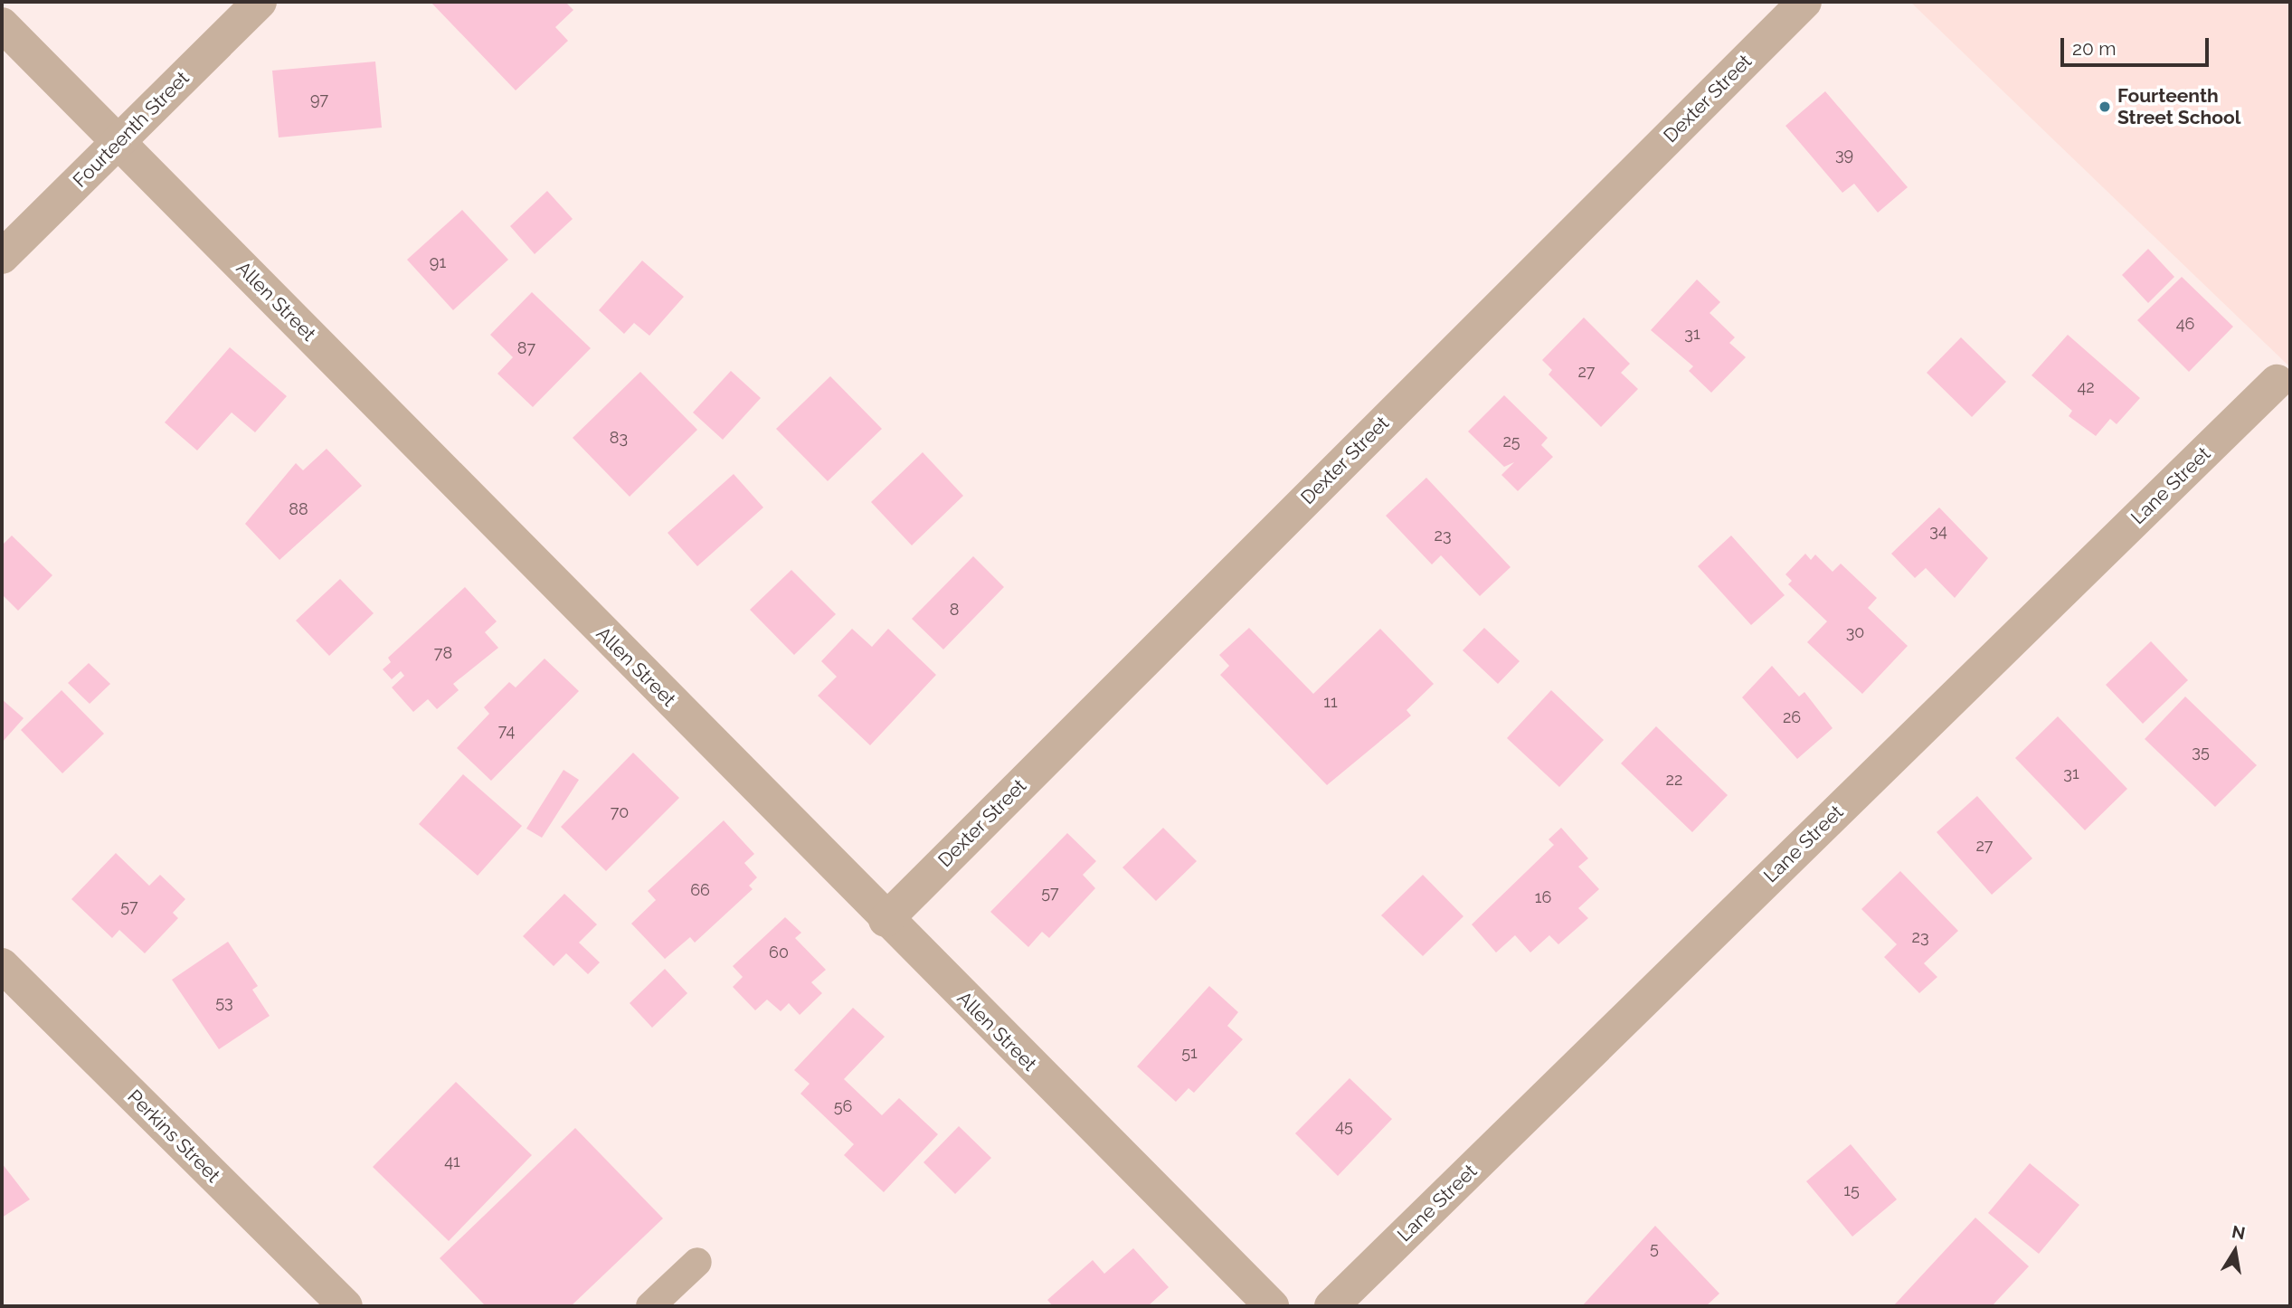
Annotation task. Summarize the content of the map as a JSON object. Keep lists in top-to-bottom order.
{
  "streets": {
    "street": [
      "Dexter Street",
      "Fourteenth Street",
      "Allen Street",
      "Lane Street",
      "Perkins Street"
    ]
  },
  "crossings": [
    ["Dexter Street", "Allen Street"],
    ["Fourteenth Street", "Allen Street"]
  ],
  "places": ["Fourteenth Street School"],
  "house_numbers": [
    "97",
    "39",
    "91",
    "46",
    "31",
    "87",
    "27",
    "42",
    "83",
    "25",
    "88",
    "34",
    "23",
    "8",
    "30",
    "78",
    "11",
    "26",
    "74",
    "35",
    "31",
    "22",
    "70",
    "27",
    "66",
    "57",
    "16",
    "57",
    "23",
    "60",
    "53",
    "51",
    "56",
    "45",
    "41",
    "15",
    "5"
  ],
  "scale_bar": "20 m",
  "north": "top"
}
